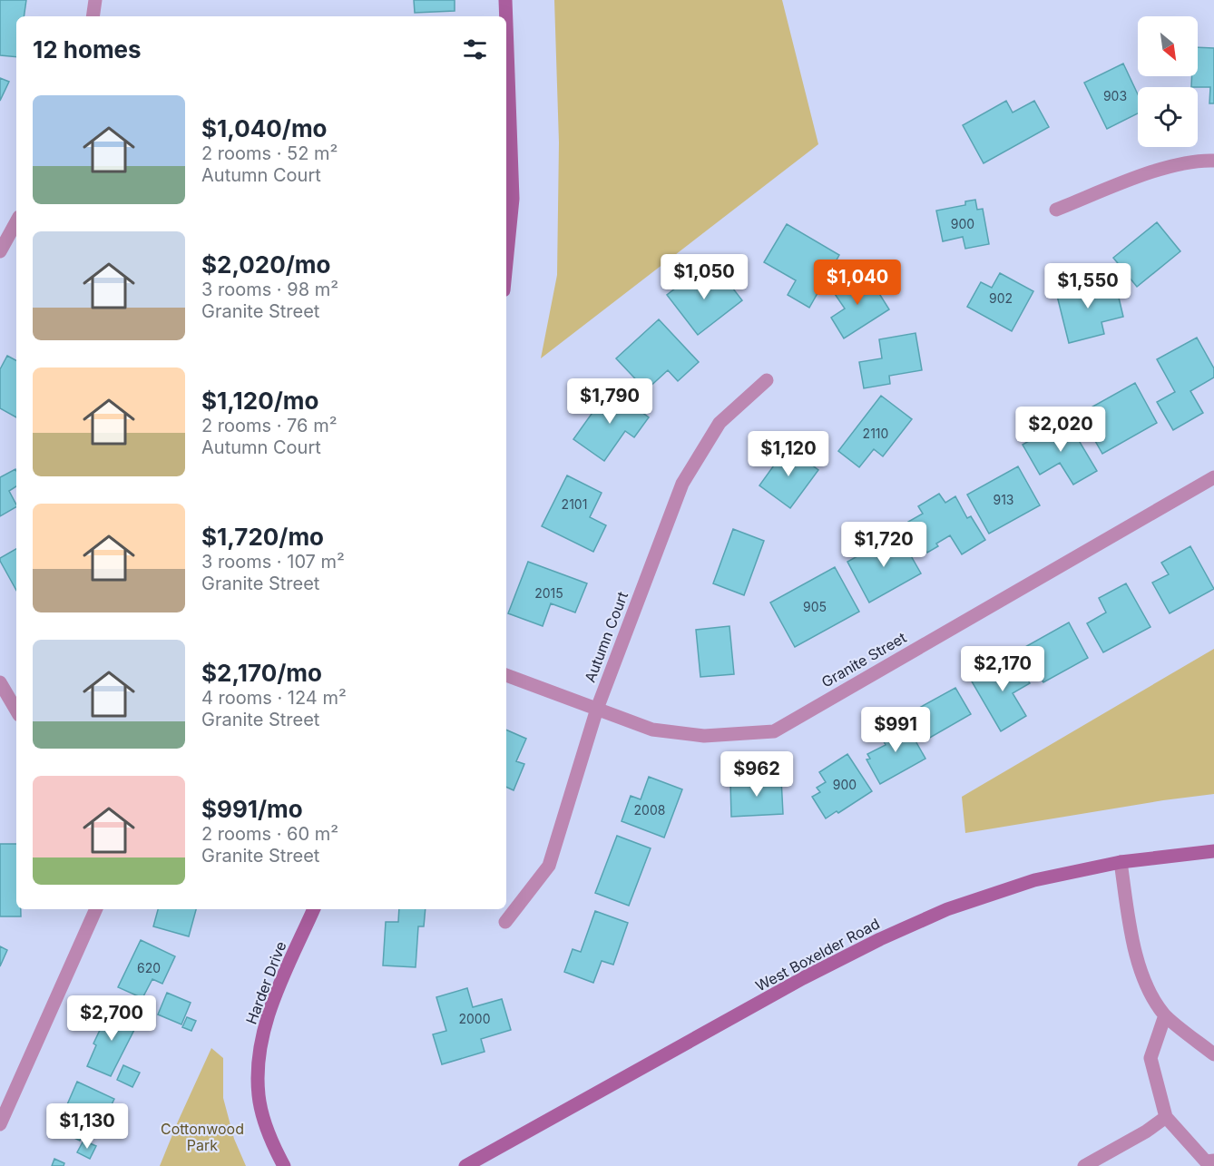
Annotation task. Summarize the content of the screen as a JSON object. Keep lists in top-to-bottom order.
{
  "streets": {
    "street": [
      "Autumn Court",
      "Granite Street",
      "West Boxelder Road",
      "Harder Drive"
    ]
  },
  "crossings": [
    ["Autumn Court", "Granite Street"]
  ],
  "parks": ["Cottonwood Park"],
  "house_numbers": [
    "903",
    "900",
    "902",
    "2110",
    "913",
    "2101",
    "2015",
    "905",
    "900",
    "2008",
    "620",
    "2000"
  ],
  "north": "bottom right",
  "page": {
    "heading": "12 homes",
    "list": [
      {
        "name": "$1,040/mo",
        "note": "2 rooms · 52 m² · Autumn Court"
      },
      {
        "name": "$2,020/mo",
        "note": "3 rooms · 98 m² · Granite Street"
      },
      {
        "name": "$1,120/mo",
        "note": "2 rooms · 76 m² · Autumn Court"
      },
      {
        "name": "$1,720/mo",
        "note": "3 rooms · 107 m² · Granite Street"
      },
      {
        "name": "$2,170/mo",
        "note": "4 rooms · 124 m² · Granite Street"
      },
      {
        "name": "$991/mo",
        "note": "2 rooms · 60 m² · Granite Street"
      }
    ],
    "price": [
      "$1,050",
      "$1,040",
      "$1,550",
      "$1,790",
      "$2,020",
      "$1,120",
      "$1,720",
      "$2,170",
      "$991",
      "$962",
      "$2,700",
      "$1,130"
    ]
  }
}
